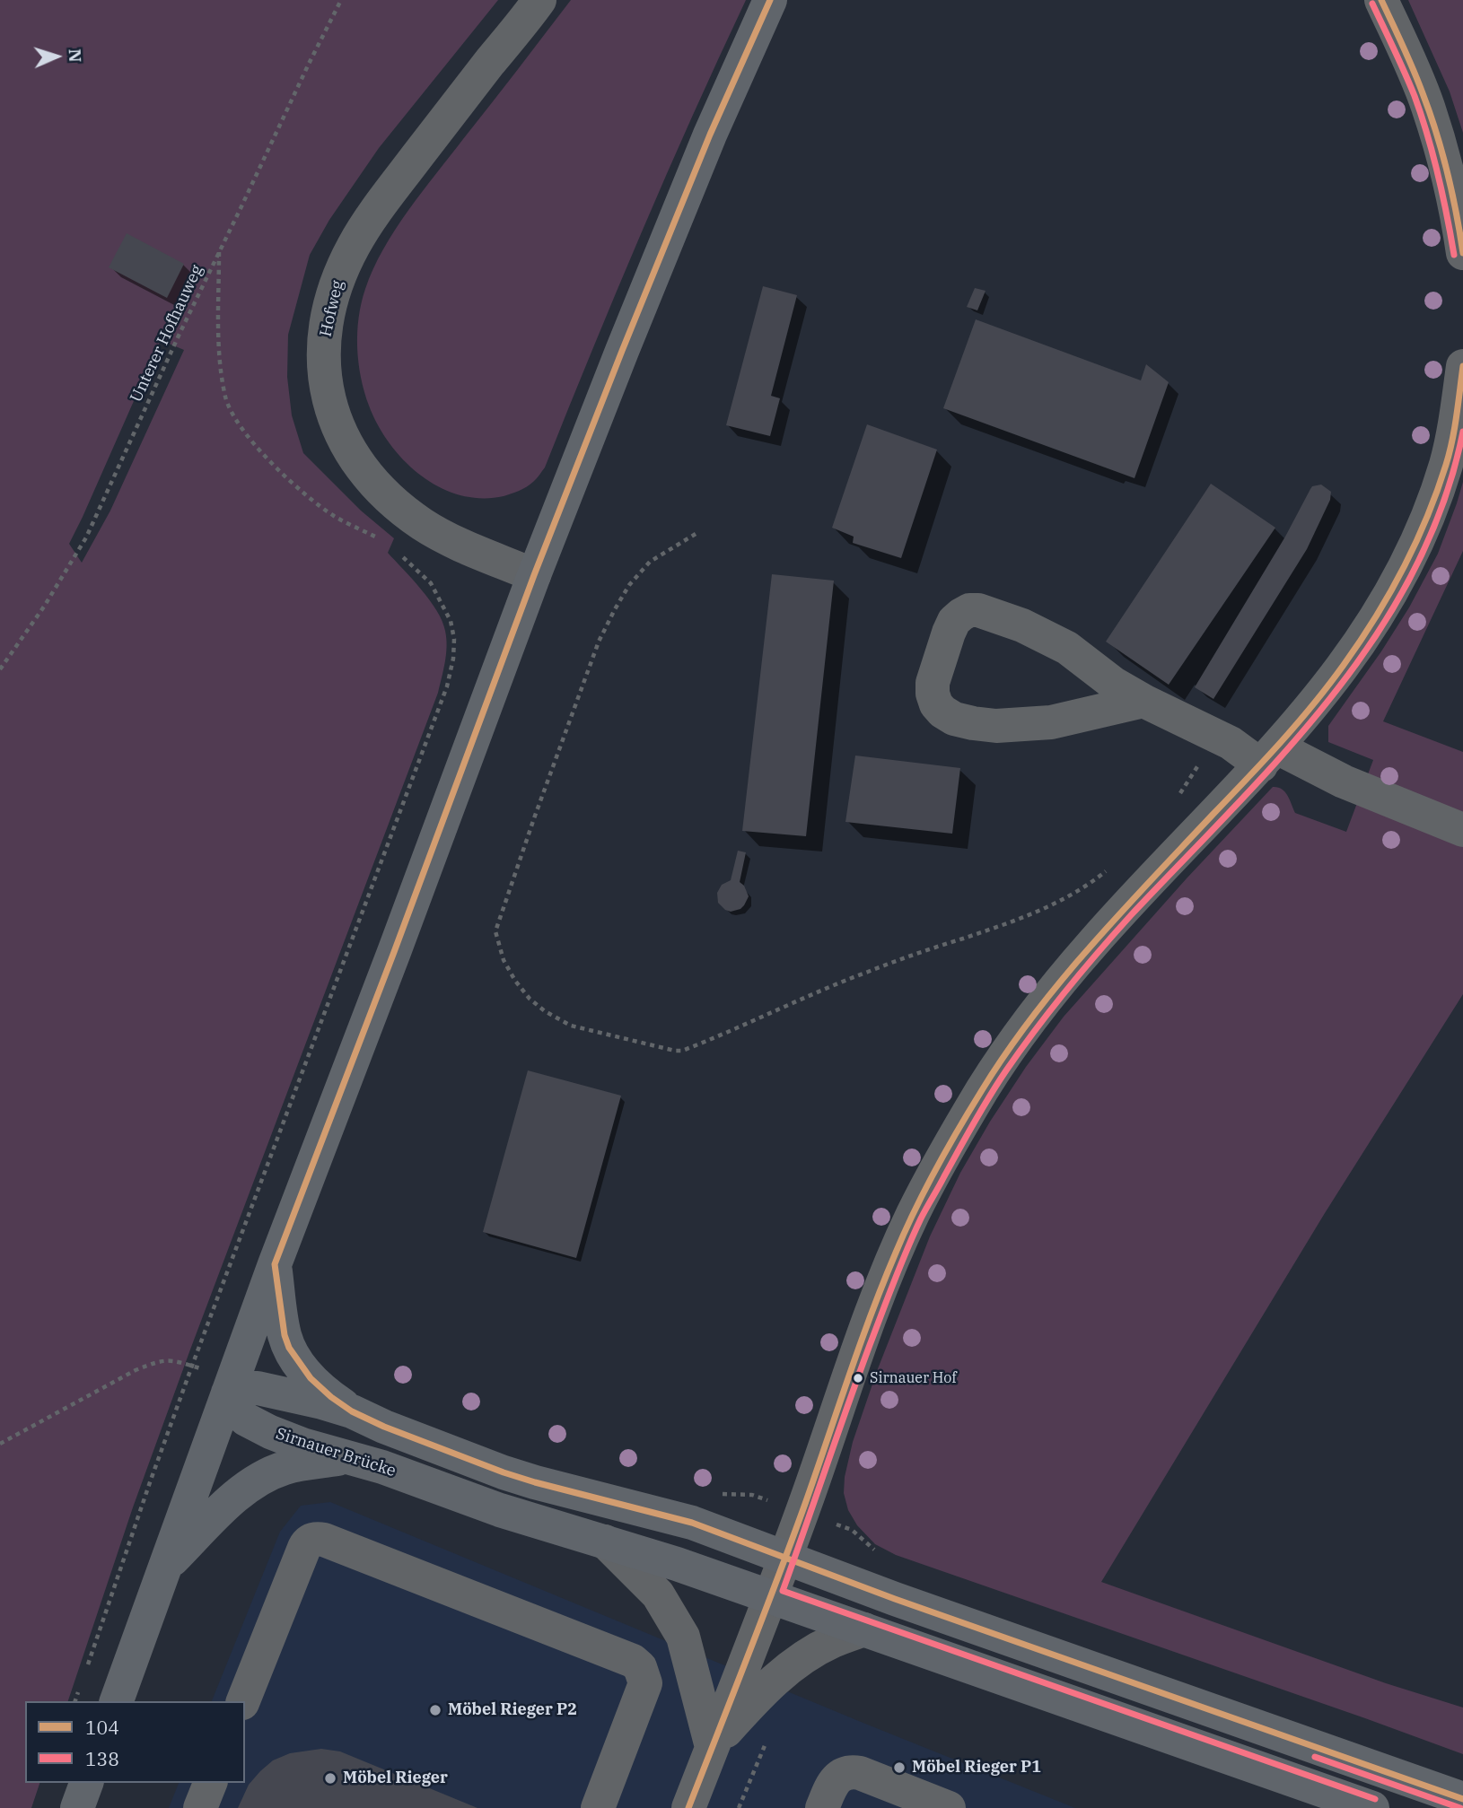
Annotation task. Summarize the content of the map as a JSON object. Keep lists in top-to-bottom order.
{
  "streets": {
    "main road": ["Sirnauer Brücke"],
    "street": ["Hofweg"],
    "path": ["Unterer Hofhauweg"]
  },
  "places": [
    "Sirnauer Hof",
    "Möbel Rieger P2",
    "Möbel Rieger P1",
    "Möbel Rieger"
  ],
  "lines": ["transit line 104", "transit line 138"],
  "legend": ["104", "138"],
  "north": "right"
}
